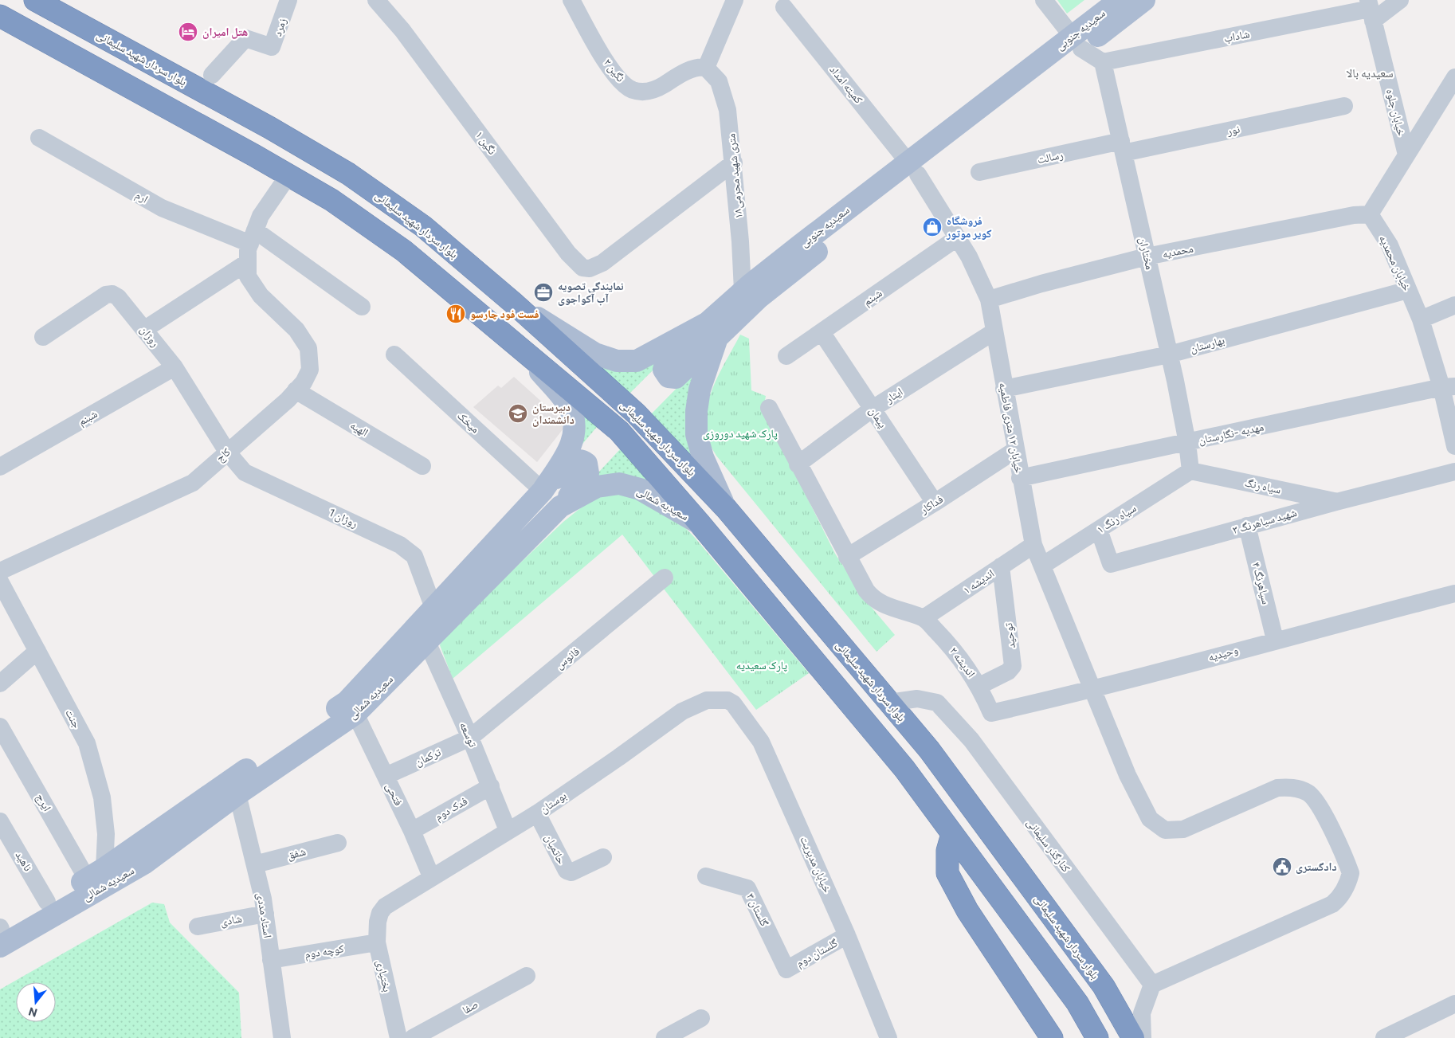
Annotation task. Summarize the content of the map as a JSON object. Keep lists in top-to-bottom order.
{
  "streets": {
    "highway": ["بلوار سردار شهید سلیمانی"],
    "main road": ["سعیدیه جنوبی", "سعیدیه شمالی"],
    "street": [
      "زمرد",
      "شاداب",
      "نگین ۲",
      "کمیته امداد",
      "خیابان جلوه",
      "نور",
      "نگین ۱",
      "رسالت",
      "۱۸متری شهید محرمی",
      "ارم",
      "محمدیه",
      "مختاران",
      "خیابان محمدیه",
      "شبنم",
      "روژان",
      "بهارستان",
      "ایثار",
      "پیمان",
      "میخک",
      "خیابان ۱۲ متری فاطمیه",
      "الهیه",
      "مهدیه -نگارستان",
      "کاج",
      "سیاه رنگ",
      "فداکار",
      "روژان 1",
      "سیاه رنگ ۱",
      "شهید سیاهرنگ ۳",
      "اندیشه ۱",
      "سیاهرنگ ۴",
      "توحید",
      "وحیدیه",
      "فانوس",
      "اندیشه ۲",
      "جنت",
      "توسعه",
      "ترکمان",
      "فتحی",
      "ایرج",
      "بوستان",
      "فدک دوم",
      "کنارگذر سلیمانی",
      "حاتمیان",
      "شفق",
      "ناهید",
      "خیابان مدیریت",
      "گلستان ۳",
      "استاد مددی",
      "شادی",
      "کوچه دوم",
      "گلستان دوم",
      "بختیاری",
      "صفا"
    ]
  },
  "crossings": [
    ["سعیدیه جنوبی", "بلوار سردار شهید سلیمانی"],
    ["سعیدیه جنوبی", "کمیته امداد"],
    ["سعیدیه جنوبی", "۱۸متری شهید محرمی"],
    ["سعیدیه جنوبی", "خیابان ۱۲ متری فاطمیه"],
    ["شاداب", "خیابان جلوه"],
    ["شاداب", "مختاران"],
    ["بلوار سردار شهید سلیمانی", "سعیدیه شمالی"],
    ["بلوار سردار شهید سلیمانی", "کنارگذر سلیمانی"],
    ["نگین ۲", "۱۸متری شهید محرمی"],
    ["کمیته امداد", "خیابان ۱۲ متری فاطمیه"],
    ["نور", "رسالت"],
    ["نور", "مختاران"],
    ["نگین ۱", "۱۸متری شهید محرمی"],
    ["رسالت", "مختاران"],
    ["محمدیه", "مختاران"],
    ["محمدیه", "خیابان محمدیه"],
    ["محمدیه", "خیابان ۱۲ متری فاطمیه"],
    ["مختاران", "بهارستان"],
    ["مختاران", "مهدیه -نگارستان"],
    ["مختاران", "سیاه رنگ"],
    ["مختاران", "سیاه رنگ ۱"],
    ["خیابان محمدیه", "بهارستان"],
    ["خیابان محمدیه", "مهدیه -نگارستان"],
    ["شبنم", "روژان"],
    ["شبنم", "پیمان"],
    ["شبنم", "خیابان ۱۲ متری فاطمیه"],
    ["روژان", "کاج"],
    ["روژان", "روژان 1"],
    ["بهارستان", "خیابان ۱۲ متری فاطمیه"],
    ["ایثار", "پیمان"],
    ["ایثار", "خیابان ۱۲ متری فاطمیه"],
    ["پیمان", "فداکار"],
    ["میخک", "سعیدیه شمالی"],
    ["خیابان ۱۲ متری فاطمیه", "مهدیه -نگارستان"],
    ["خیابان ۱۲ متری فاطمیه", "فداکار"],
    ["خیابان ۱۲ متری فاطمیه", "سیاه رنگ ۱"],
    ["خیابان ۱۲ متری فاطمیه", "اندیشه ۱"],
    ["خیابان ۱۲ متری فاطمیه", "وحیدیه"],
    ["خیابان ۱۲ متری فاطمیه", "کنارگذر سلیمانی"],
    ["الهیه", "کاج"],
    ["کاج", "روژان 1"],
    ["سیاه رنگ", "سیاه رنگ ۱"],
    ["سیاه رنگ", "شهید سیاهرنگ ۳"],
    ["سعیدیه شمالی", "روژان 1"],
    ["سعیدیه شمالی", "جنت"],
    ["سعیدیه شمالی", "توسعه"],
    ["سعیدیه شمالی", "فتحی"],
    ["سعیدیه شمالی", "ایرج"],
    ["سعیدیه شمالی", "ناهید"],
    ["سعیدیه شمالی", "استاد مددی"],
    ["سیاه رنگ ۱", "شهید سیاهرنگ ۳"],
    ["شهید سیاهرنگ ۳", "سیاهرنگ ۴"],
    ["اندیشه ۱", "توحید"],
    ["اندیشه ۱", "اندیشه ۲"],
    ["سیاهرنگ ۴", "وحیدیه"],
    ["توحید", "اندیشه ۲"],
    ["وحیدیه", "اندیشه ۲"],
    ["فانوس", "توسعه"],
    ["فانوس", "ترکمان"],
    ["جنت", "ایرج"],
    ["توسعه", "ترکمان"],
    ["توسعه", "بوستان"],
    ["توسعه", "فدک دوم"],
    ["ترکمان", "فتحی"],
    ["فتحی", "بوستان"],
    ["فتحی", "فدک دوم"],
    ["بوستان", "حاتمیان"],
    ["بوستان", "خیابان مدیریت"],
    ["بوستان", "بختیاری"],
    ["شفق", "استاد مددی"],
    ["خیابان مدیریت", "گلستان دوم"],
    ["گلستان ۳", "گلستان دوم"],
    ["استاد مددی", "شادی"],
    ["استاد مددی", "کوچه دوم"],
    ["کوچه دوم", "بختیاری"]
  ],
  "districts": ["سعيدیه بالا"],
  "parks": ["پارک شهید دوروزی", "پارک سعیدیه"],
  "places": {
    "hotel": ["هتل امیران"],
    "shop": ["فروشگاه کویر موتور"],
    "office": ["نمایندگی تصویه آب آکواجوی"],
    "restaurant": ["فست فود چارسو"],
    "school or university": ["دبیرستان دانشمندان"],
    "public building": ["دادگستری"]
  },
  "north": "bottom"
}
